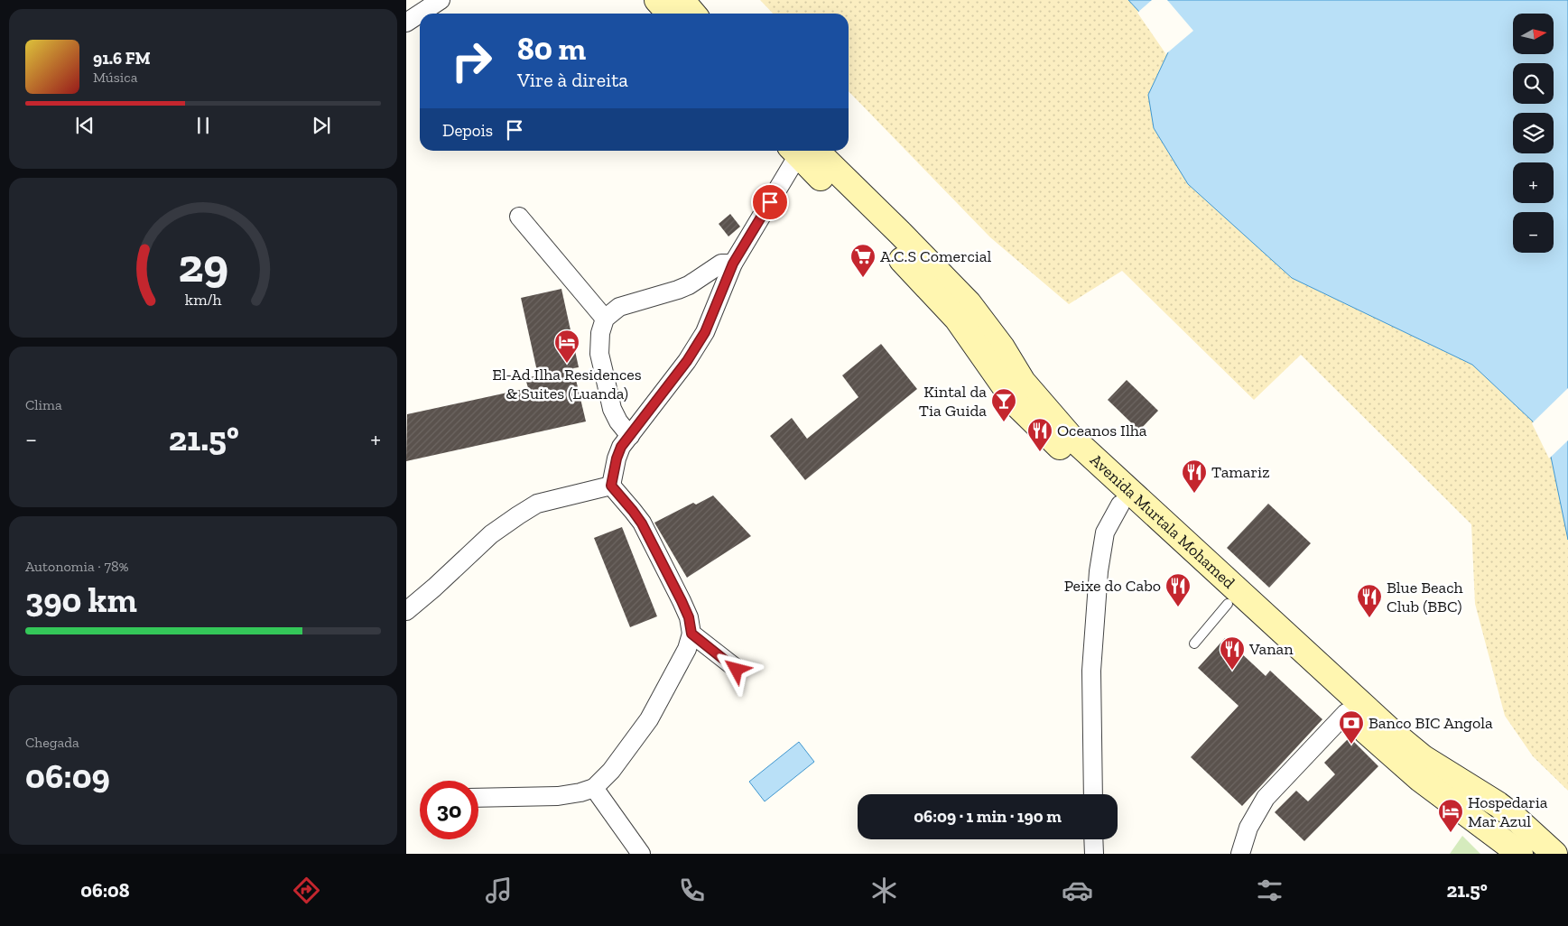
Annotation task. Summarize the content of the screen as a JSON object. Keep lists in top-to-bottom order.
{
  "streets": {
    "street": ["Avenida Murtala Mohamed"]
  },
  "places": {
    "supermarket": ["A.C.S Comercial"],
    "hotel": ["El-Ad Ilha Residences & Suites (Luanda)", "Hospedaria Mar Azul"],
    "bar": ["Kintal da Tia Guida"],
    "restaurant": [
      "Oceanos Ilha",
      "Tamariz",
      "Peixe do Cabo",
      "Blue Beach Club (BBC)",
      "Vanan"
    ],
    "bank": ["Banco BIC Angola"]
  },
  "north": "right",
  "page": {
    "map_buttons": ["+", "−"],
    "turn": ["80 m", "Vire à direita"],
    "song": ["91.6 FM", "Música"],
    "then": "Depois",
    "tile": [
      "Clima",
      ["Autonomia · 78%", "390 km"],
      ["Chegada", "06:09"]
    ],
    "heat": ["−", "21.5°", "+"],
    "limit": "30",
    "trip": "06:09 · 1 min · 190 m",
    "tabs": ["06:08", "21.5°"],
    "gauge": ["29", "km/h"]
  }
}
